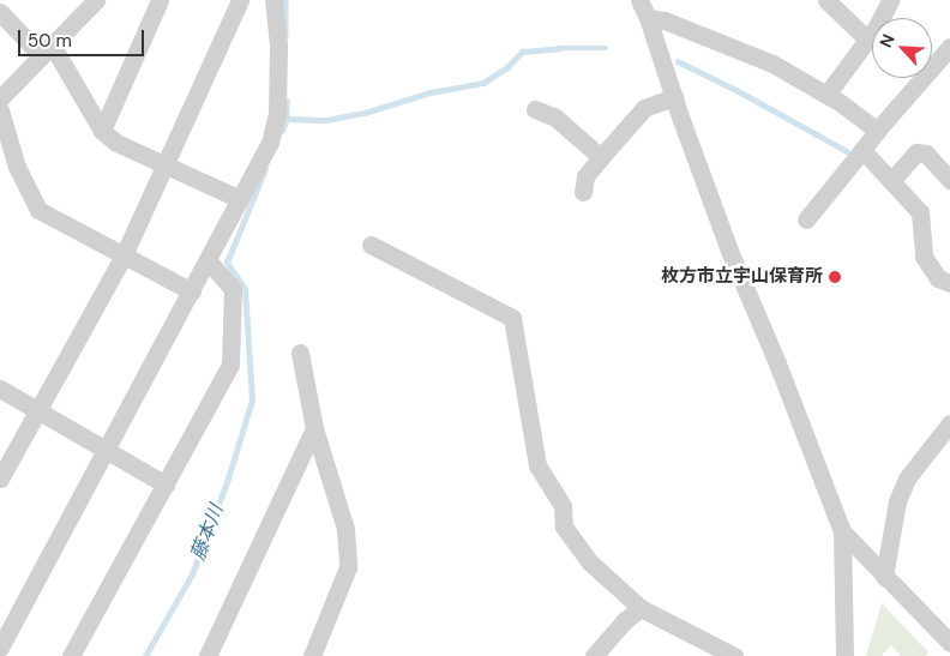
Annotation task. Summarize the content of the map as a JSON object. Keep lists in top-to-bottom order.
{
  "water": ["藤本川"],
  "places": ["枚方市立宇山保育所"],
  "scale_bar": "50 m",
  "north": "top left"
}
